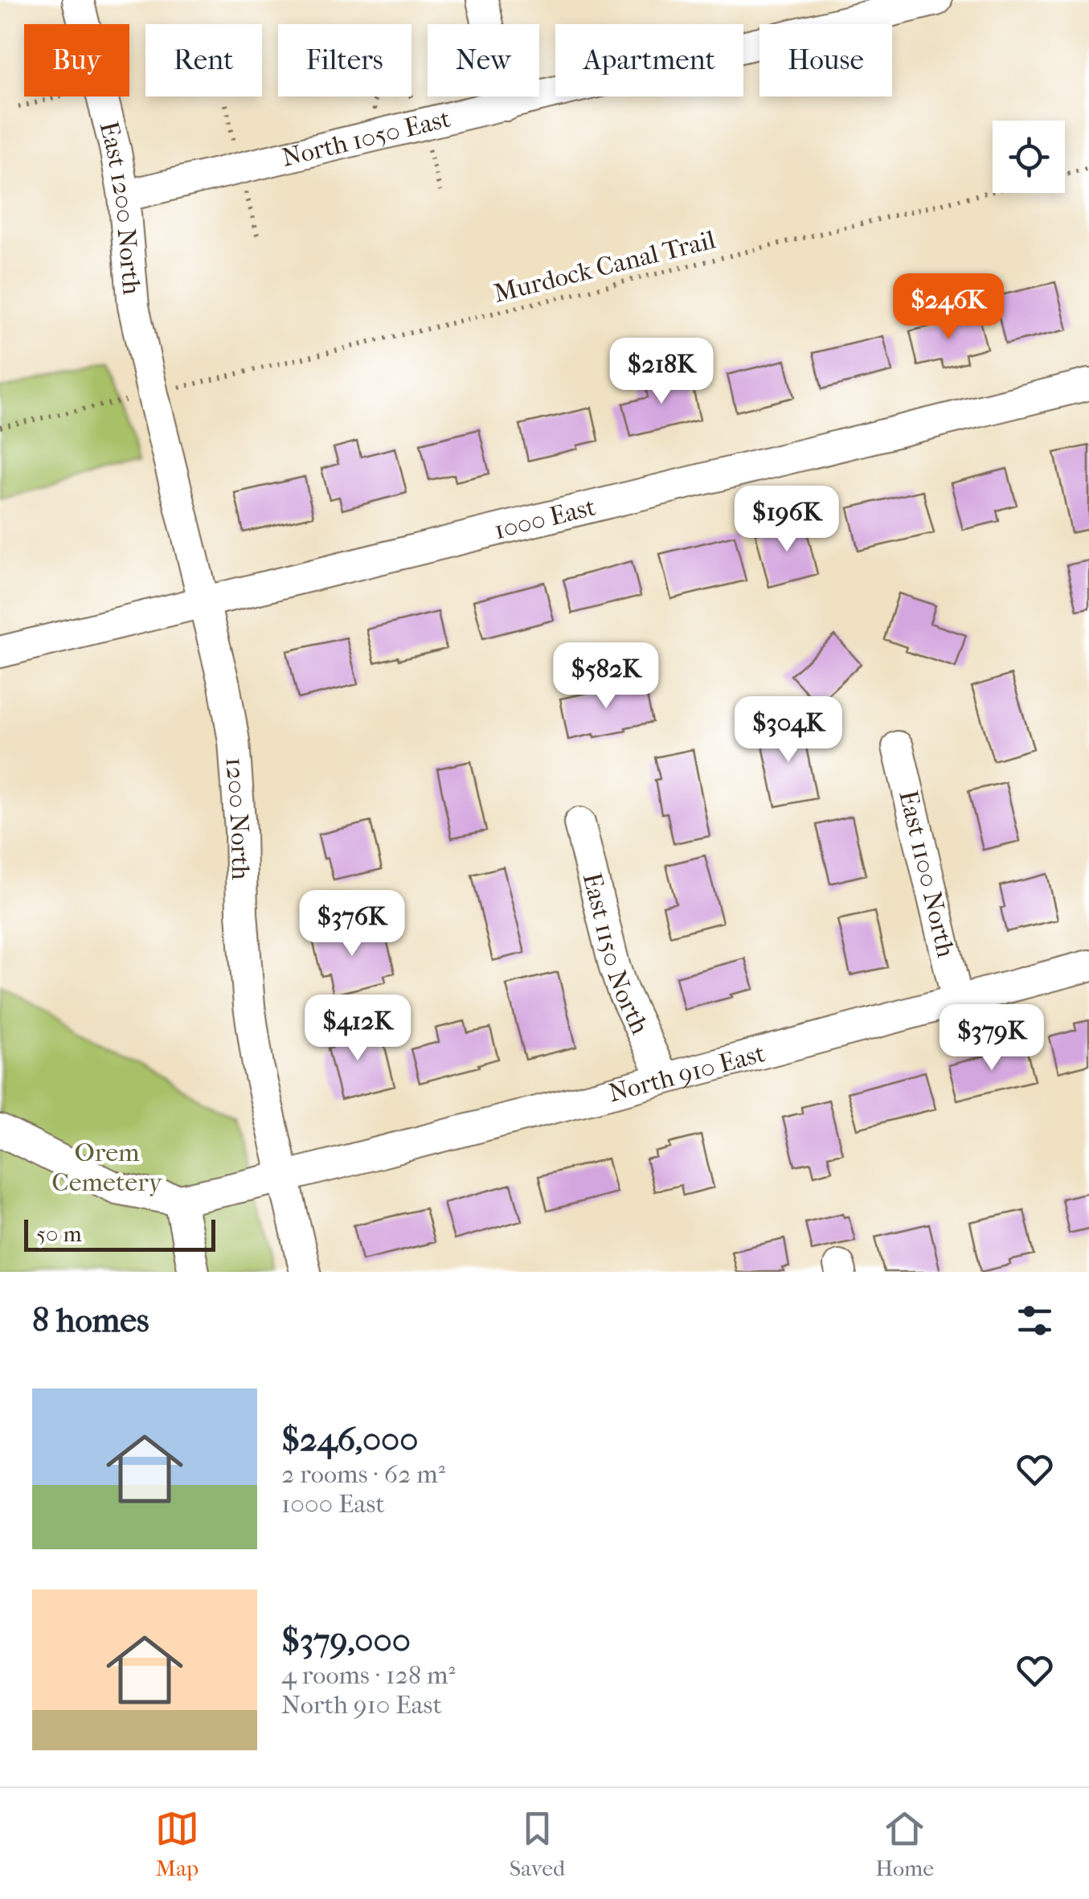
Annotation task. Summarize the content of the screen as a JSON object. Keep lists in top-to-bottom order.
{
  "streets": {
    "street": [
      "North 1050 East",
      "East 1200 North",
      "1000 East",
      "1200 North",
      "East 1100 North",
      "East 1150 North",
      "North 910 East"
    ],
    "path": ["Murdock Canal Trail"]
  },
  "crossings": [
    ["North 1050 East", "East 1200 North"],
    ["East 1200 North", "1200 North"],
    ["1000 East", "1200 North"],
    ["1200 North", "North 910 East"],
    ["East 1100 North", "North 910 East"],
    ["East 1150 North", "North 910 East"]
  ],
  "parks": ["Orem Cemetery"],
  "scale_bar": "50 m",
  "page": {
    "chip": [
      "Buy",
      "Rent",
      "Filters",
      "New",
      "Apartment",
      "House"
    ],
    "price": [
      "$246K",
      "$218K",
      "$196K",
      "$582K",
      "$304K",
      "$376K",
      "$412K",
      "$379K"
    ],
    "scale": "50 m",
    "heading": "8 homes",
    "list": [
      {
        "name": "$246,000",
        "note": "2 rooms · 62 m² · 1000 East"
      },
      {
        "name": "$379,000",
        "note": "4 rooms · 128 m² · North 910 East"
      }
    ],
    "tabs": ["Map", "Saved", "Home"]
  }
}
